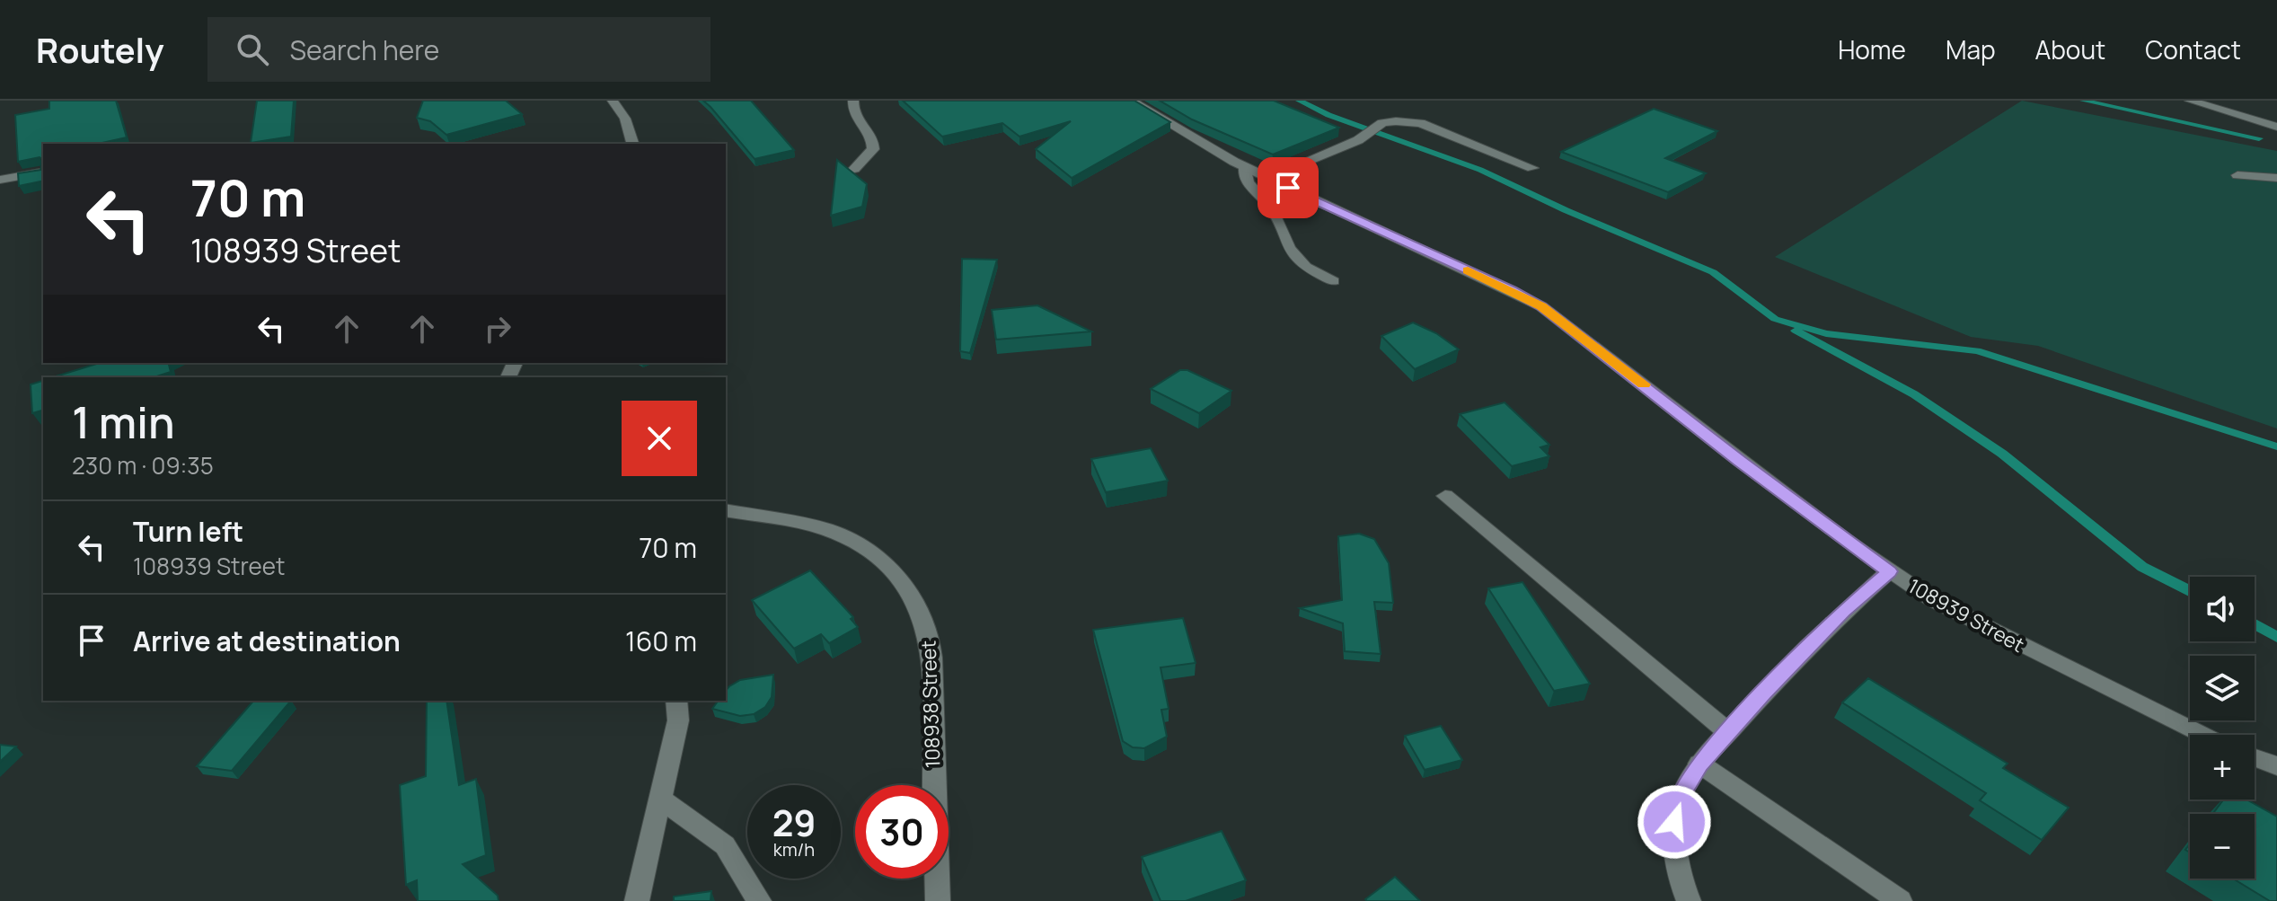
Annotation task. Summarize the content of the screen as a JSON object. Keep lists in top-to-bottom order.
{
  "streets": {
    "street": ["108939 Street", "108938 Street"]
  },
  "page": {
    "header": "Routely",
    "search": "Search here",
    "nav": [
      "Home",
      "Map",
      "About",
      "Contact"
    ],
    "turn": ["70 m", "108939 Street"],
    "heading": ["1 min", "230 m · 09:35"],
    "list": [
      {
        "name": "Turn left",
        "note": "108939 Street",
        "value": "70 m"
      },
      {
        "name": "Arrive at destination",
        "value": "160 m"
      }
    ],
    "map_buttons": ["+", "−"],
    "speed": "29 km/h",
    "limit": "30"
  }
}
